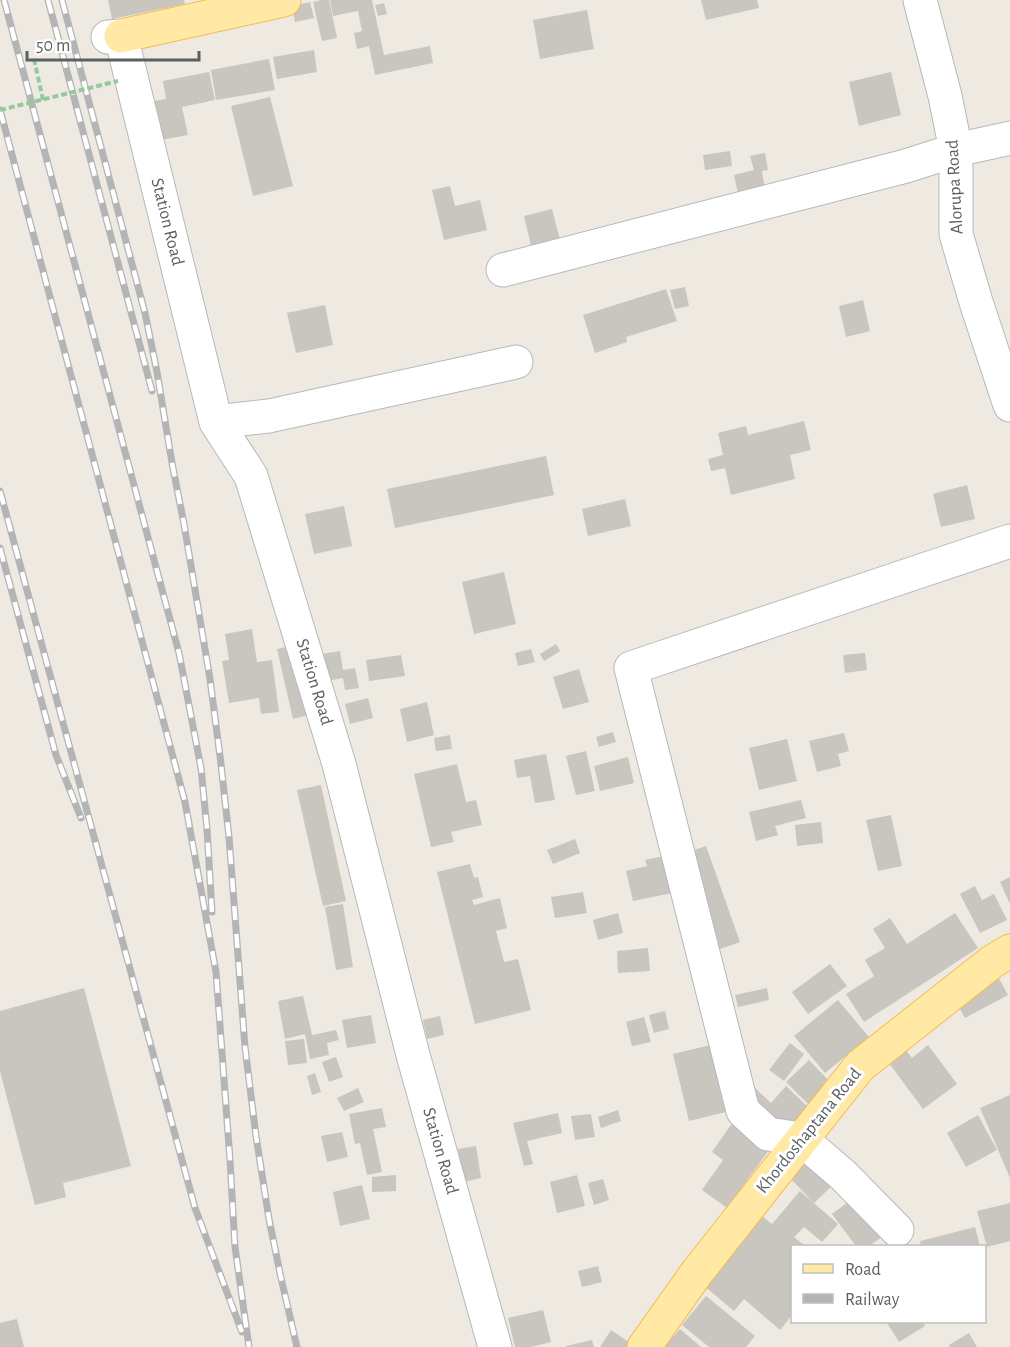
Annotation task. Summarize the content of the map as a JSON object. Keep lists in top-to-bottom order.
{
  "streets": {
    "main road": ["Khordoshaptana Road"],
    "street": ["Alorupa Road", "Station Road"]
  },
  "legend": ["Road", "Railway"],
  "scale_bar": "50 m"
}
